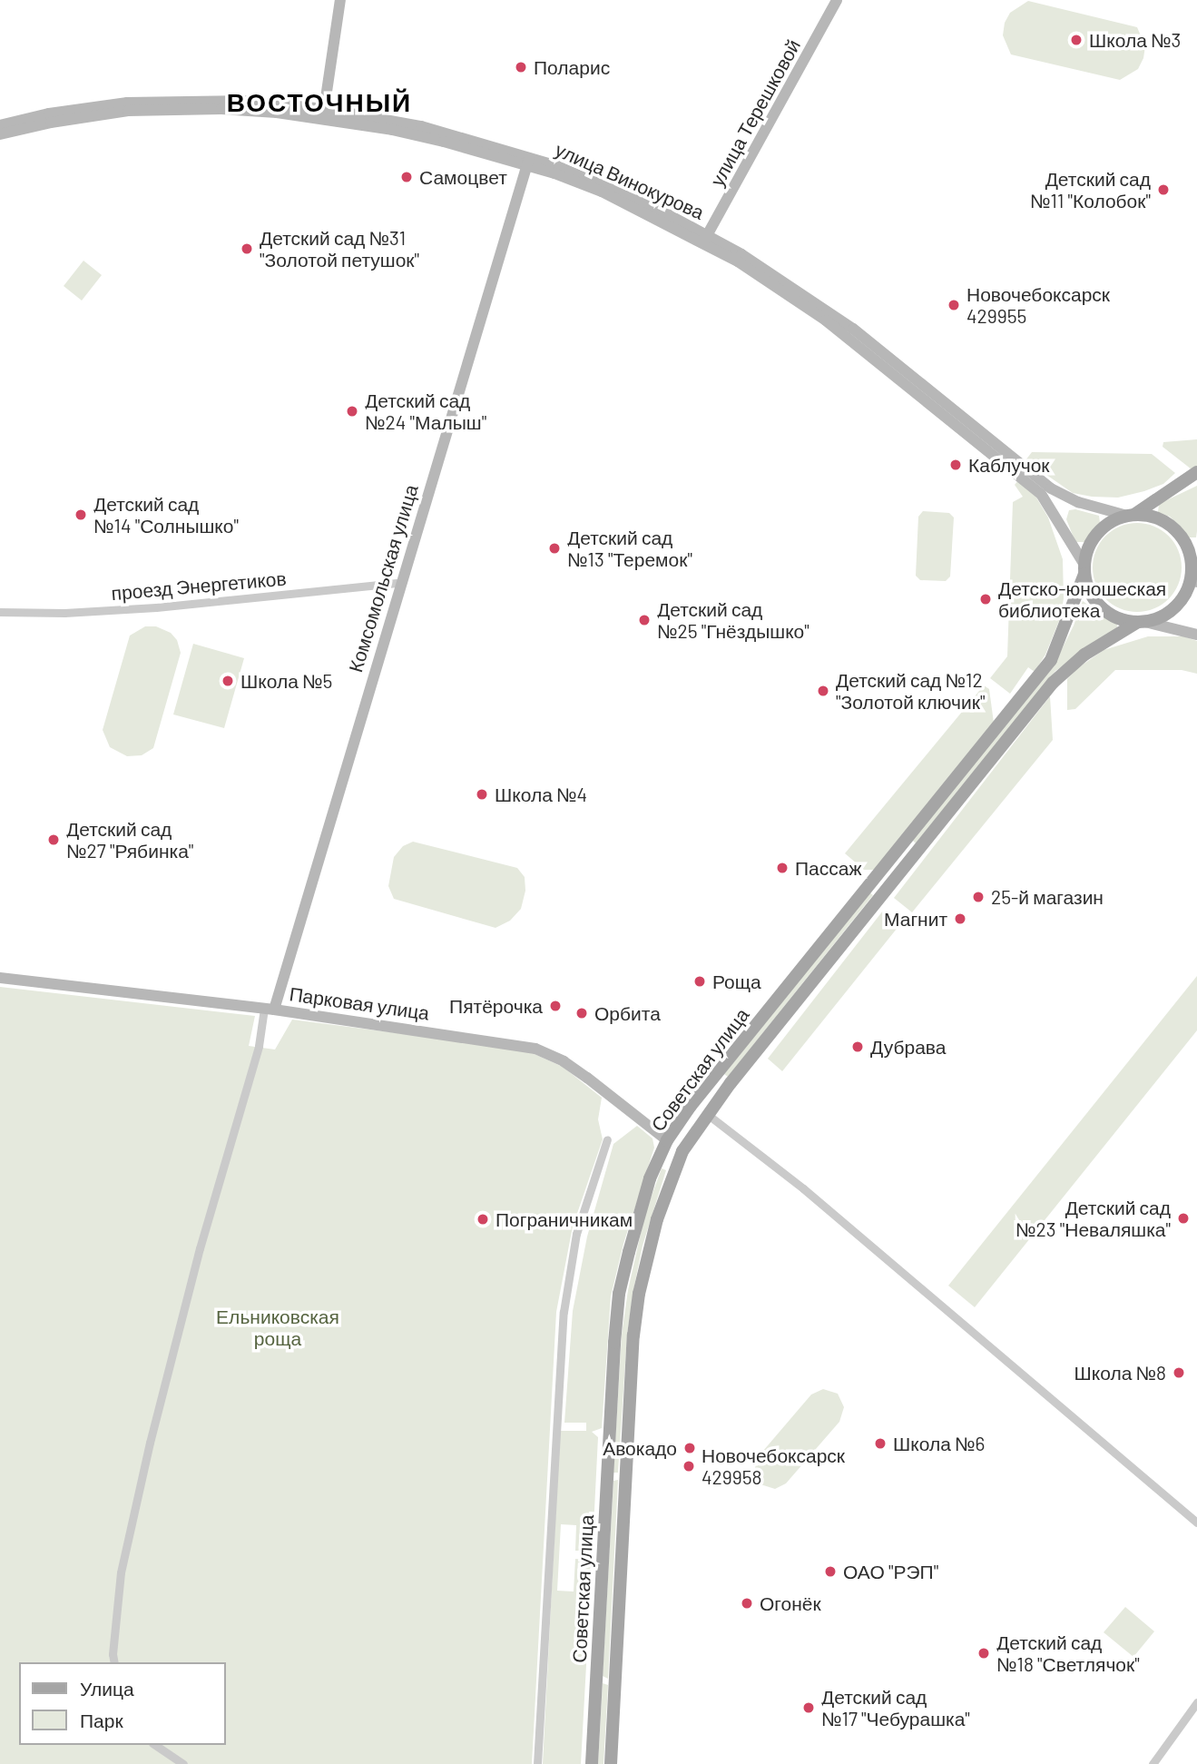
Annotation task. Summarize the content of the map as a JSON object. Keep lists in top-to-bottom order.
{
  "streets": {
    "main road": ["Парковая улица", "Советская улица"],
    "street": [
      "улица Терешковой",
      "улица Винокурова",
      "Комсомольская улица",
      "проезд Энергетиков"
    ]
  },
  "crossings": [
    ["улица Терешковой", "улица Винокурова"],
    ["улица Винокурова", "Комсомольская улица"],
    ["улица Винокурова", "Советская улица"],
    ["Комсомольская улица", "проезд Энергетиков"],
    ["Комсомольская улица", "Парковая улица"],
    ["Парковая улица", "Советская улица"]
  ],
  "districts": ["ВОСТОЧНЫЙ"],
  "parks": ["Ельниковская роща"],
  "places": [
    "Школа №3",
    "Поларис",
    "Самоцвет",
    "Детский сад №11 \"Колобок\"",
    "Детский сад №31 \"Золотой петушок\"",
    "Новочебоксарск 429955",
    "Детский сад №24 \"Малыш\"",
    "Каблучок",
    "Детский сад №14 \"Солнышко\"",
    "Детский сад №13 \"Теремок\"",
    "Детско-юношеская библиотека",
    "Детский сад №25 \"Гнёздышко\"",
    "Школа №5",
    "Детский сад №12 \"Золотой ключик\"",
    "Школа №4",
    "Детский сад №27 \"Рябинка\"",
    "Пассаж",
    "25-й магазин",
    "Магнит",
    "Роща",
    "Пятёрочка",
    "Орбита",
    "Дубрава",
    "Детский сад №23 \"Неваляшка\"",
    "Пограничникам",
    "Школа №8",
    "Школа №6",
    "Авокадо",
    "Новочебоксарск 429958",
    "ОАО \"РЭП\"",
    "Огонёк",
    "Детский сад №18 \"Светлячок\"",
    "Детский сад №17 \"Чебурашка\""
  ],
  "legend": ["Улица", "Парк"]
}
